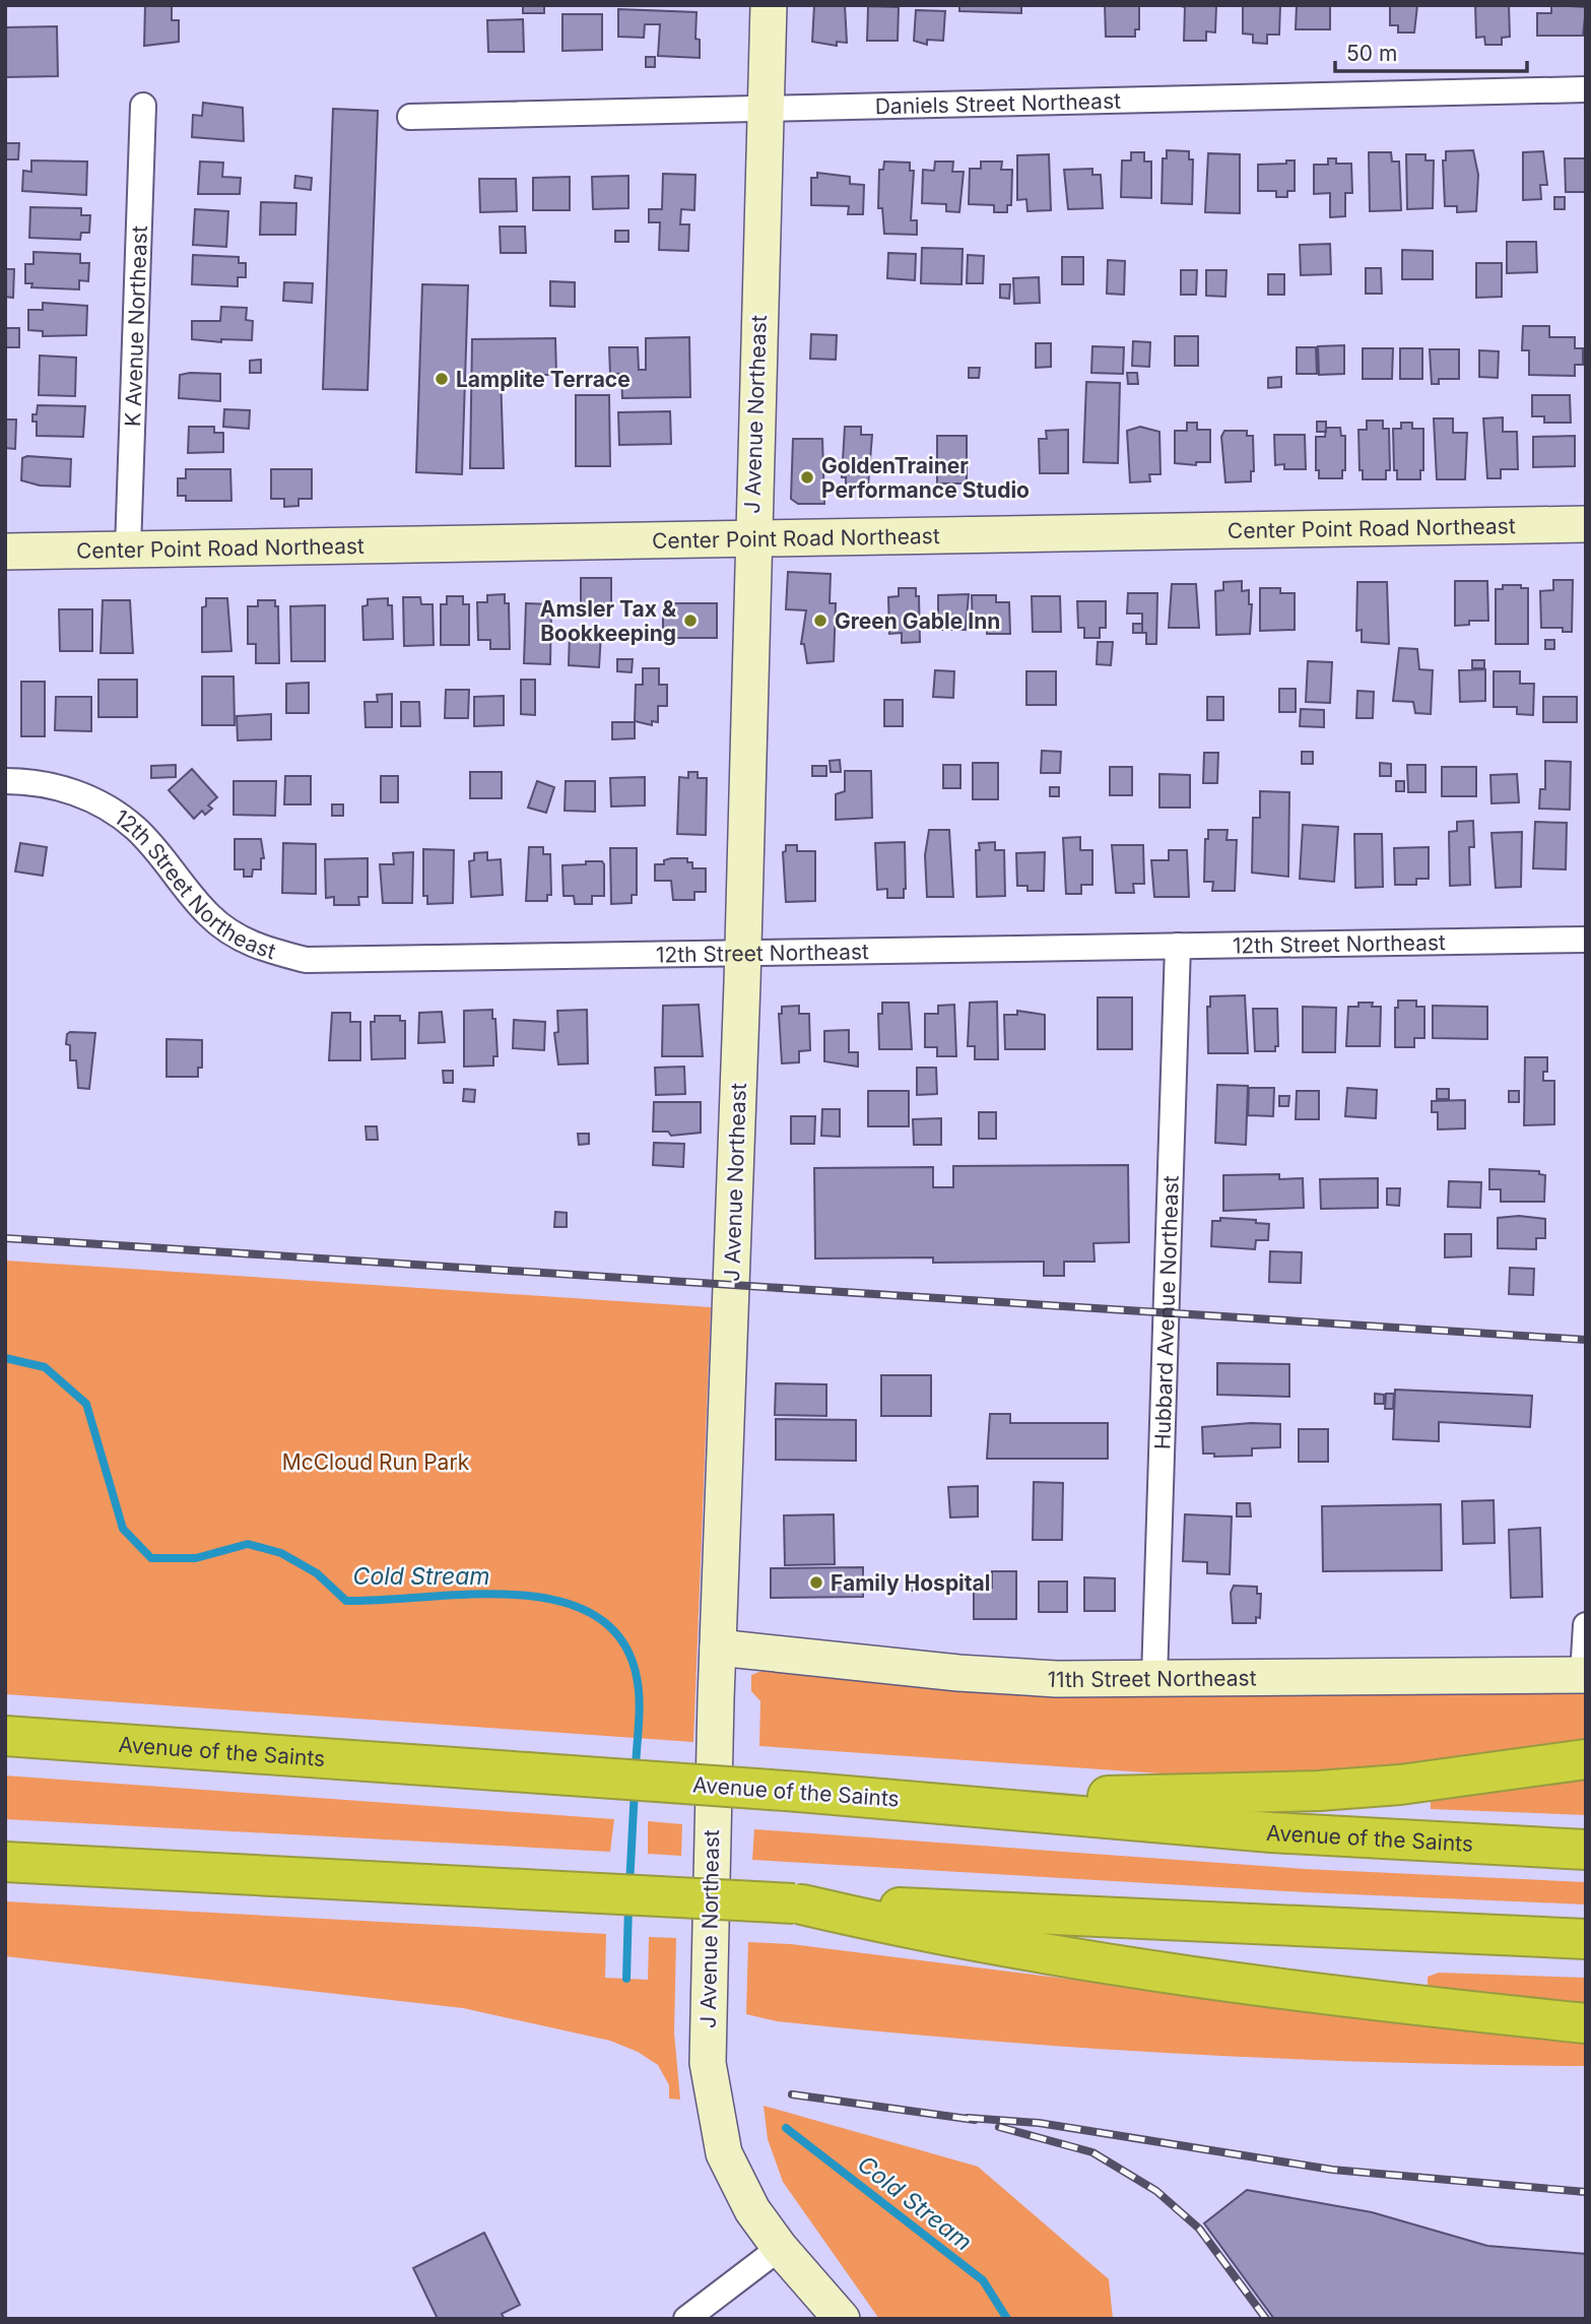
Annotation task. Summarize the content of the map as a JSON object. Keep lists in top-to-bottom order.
{
  "streets": {
    "highway": ["Avenue of the Saints"],
    "street": [
      "Daniels Street Northeast",
      "K Avenue Northeast",
      "J Avenue Northeast",
      "Center Point Road Northeast",
      "12th Street Northeast",
      "Hubbard Avenue Northeast",
      "11th Street Northeast"
    ]
  },
  "crossings": [
    ["Daniels Street Northeast", "J Avenue Northeast"],
    ["K Avenue Northeast", "Center Point Road Northeast"],
    ["J Avenue Northeast", "Center Point Road Northeast"],
    ["J Avenue Northeast", "12th Street Northeast"],
    ["J Avenue Northeast", "11th Street Northeast"],
    ["12th Street Northeast", "Hubbard Avenue Northeast"],
    ["Hubbard Avenue Northeast", "11th Street Northeast"]
  ],
  "water": ["Cold Stream"],
  "parks": ["McCloud Run Park"],
  "places": [
    "Lamplite Terrace",
    "GoldenTrainer Performance Studio",
    "Amsler Tax & Bookkeeping",
    "Green Gable Inn",
    "Family Hospital"
  ],
  "scale_bar": "50 m"
}
